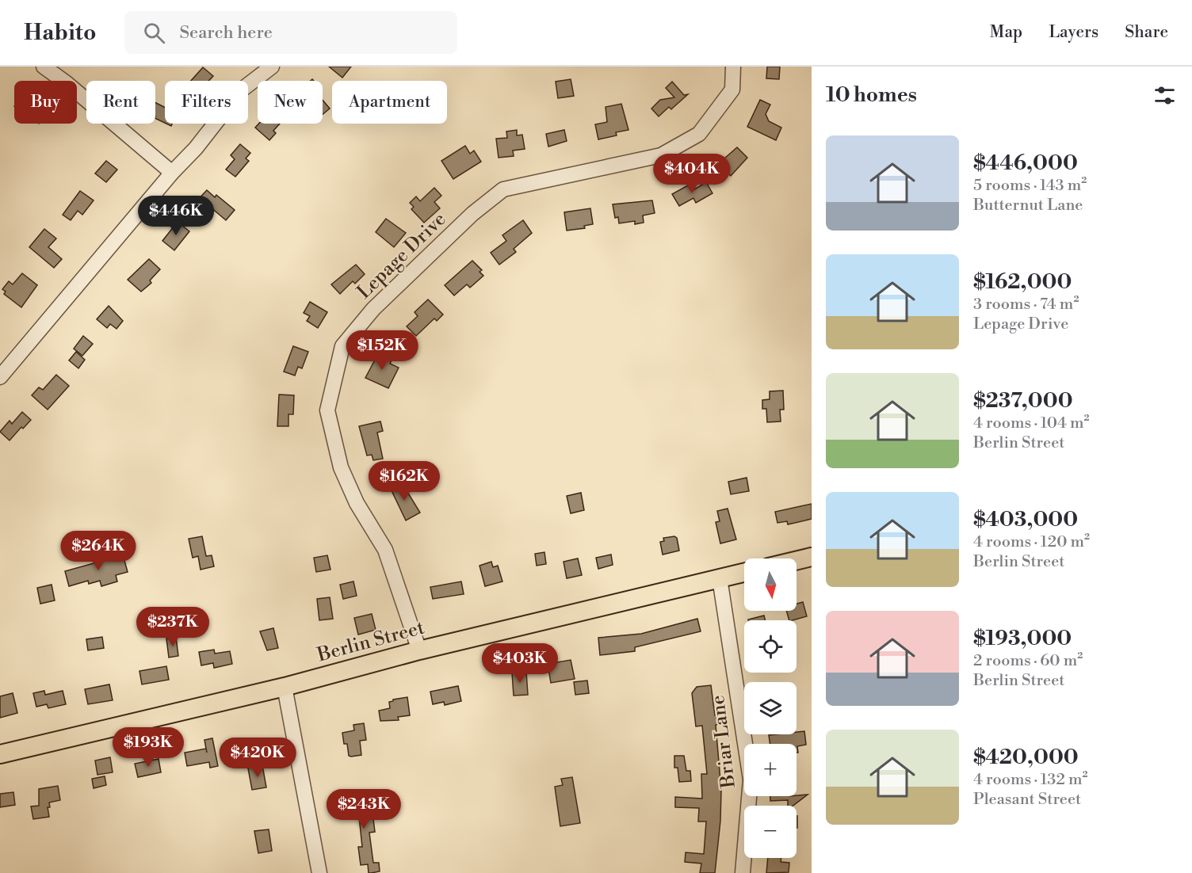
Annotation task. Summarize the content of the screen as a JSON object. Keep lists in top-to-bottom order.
{
  "streets": {
    "main road": ["Berlin Street"],
    "street": ["Lepage Drive", "Briar Lane"]
  },
  "crossings": [
    ["Lepage Drive", "Berlin Street"],
    ["Berlin Street", "Briar Lane"]
  ],
  "north": "bottom",
  "page": {
    "header": "Habito",
    "search": "Search here",
    "nav": ["Map", "Layers", "Share"],
    "heading": "10 homes",
    "chip": [
      "Buy",
      "Rent",
      "Filters",
      "New",
      "Apartment"
    ],
    "list": [
      {
        "name": "$446,000",
        "note": "5 rooms · 143 m² · Butternut Lane"
      },
      {
        "name": "$162,000",
        "note": "3 rooms · 74 m² · Lepage Drive"
      },
      {
        "name": "$237,000",
        "note": "4 rooms · 104 m² · Berlin Street"
      },
      {
        "name": "$403,000",
        "note": "4 rooms · 120 m² · Berlin Street"
      },
      {
        "name": "$193,000",
        "note": "2 rooms · 60 m² · Berlin Street"
      },
      {
        "name": "$420,000",
        "note": "4 rooms · 132 m² · Pleasant Street"
      }
    ],
    "price": [
      "$404K",
      "$446K",
      "$152K",
      "$162K",
      "$264K",
      "$237K",
      "$403K",
      "$193K",
      "$420K",
      "$243K"
    ],
    "map_buttons": ["+", "−"]
  }
}
